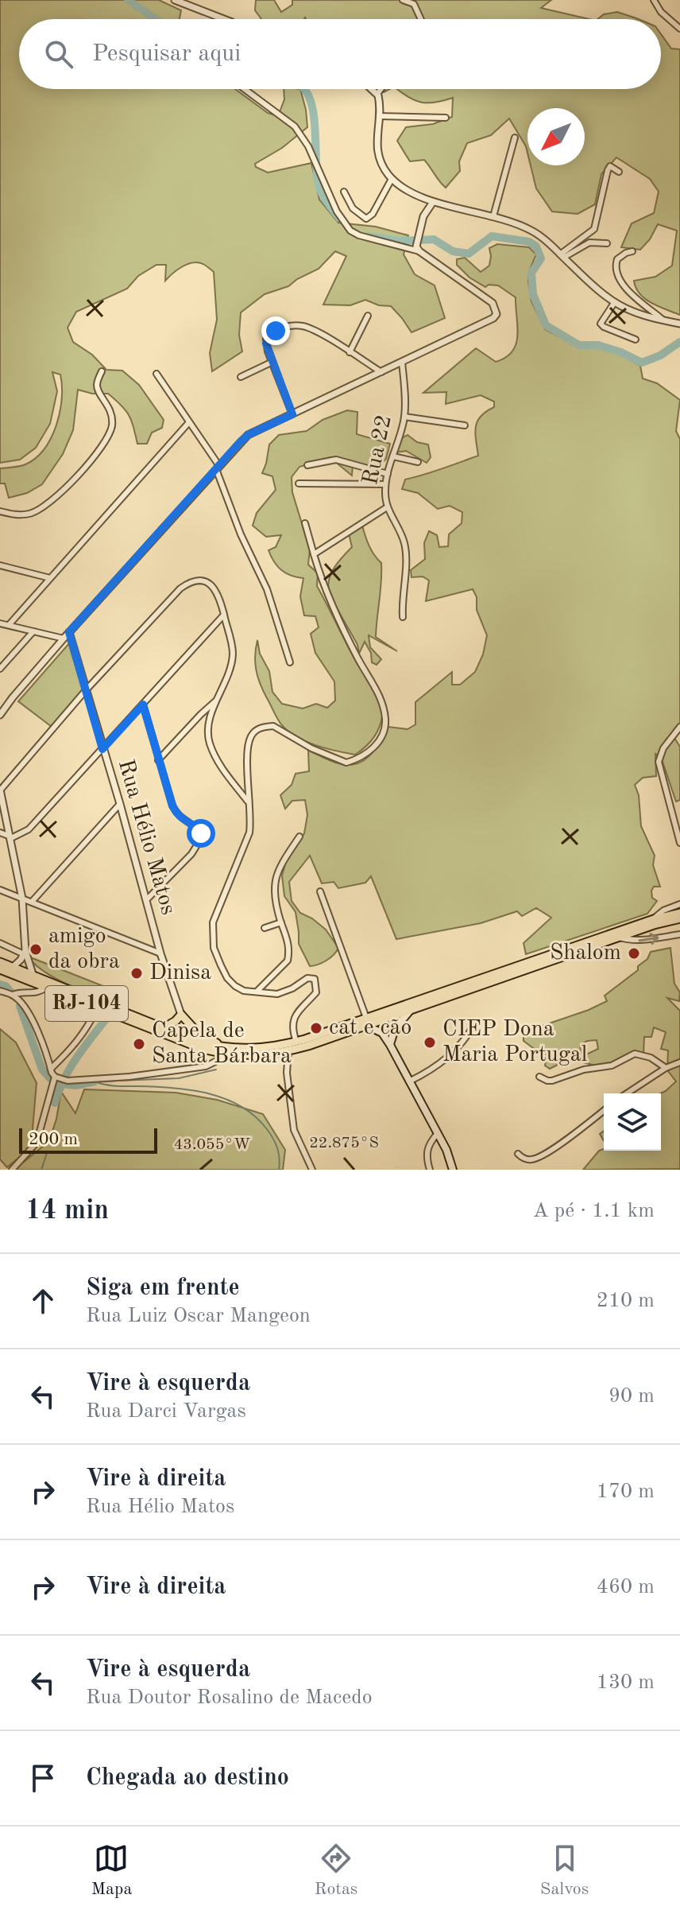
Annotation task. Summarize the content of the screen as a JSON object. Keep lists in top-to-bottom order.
{
  "streets": {
    "highway": ["RJ-104"],
    "street": ["Rua 22", "Rua Hélio Matos"]
  },
  "places": [
    "amigo da obra",
    "Shalom",
    "Dinisa",
    "cat e cão",
    "CIEP Dona Maria Portugal",
    "Capela de Santa Bárbara"
  ],
  "scale_bar": "200 m",
  "north": "bottom left",
  "page": {
    "search": "Pesquisar aqui",
    "scale": "200 m",
    "heading": ["14 min", "A pé · 1.1 km"],
    "list": [
      ["Siga em frente", "Rua Luiz Oscar Mangeon", "210 m"],
      ["Vire à esquerda", "Rua Darci Vargas", "90 m"],
      ["Vire à direita", "Rua Hélio Matos", "170 m"],
      ["Vire à direita", "460 m"],
      ["Vire à esquerda", "Rua Doutor Rosalino de Macedo", "130 m"],
      "Chegada ao destino"
    ],
    "nav": ["Mapa", "Rotas", "Salvos"]
  },
  "coordinates": ["22.875°S", "43.055°W"]
}
